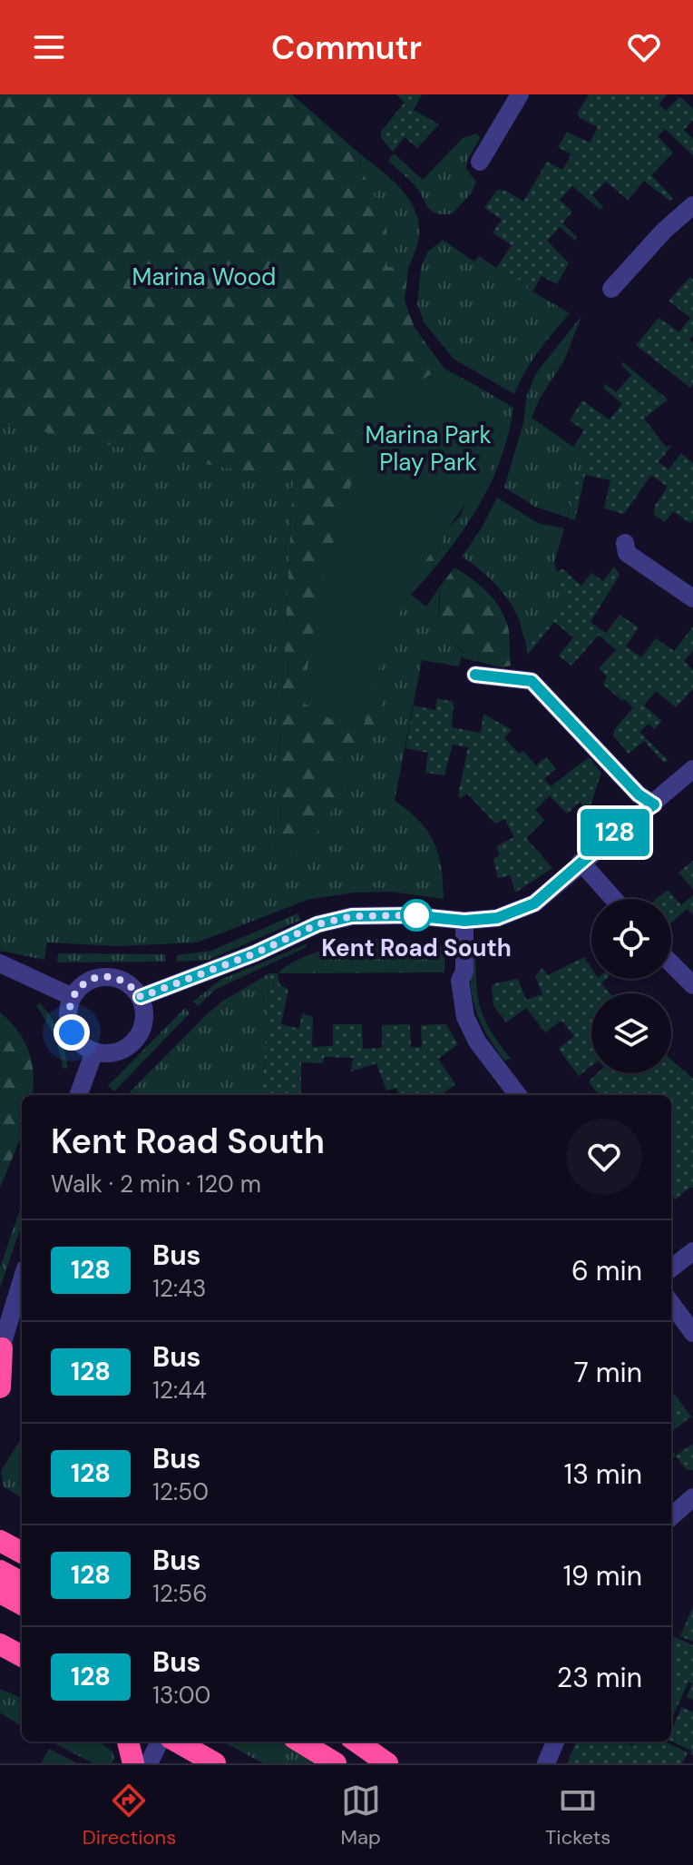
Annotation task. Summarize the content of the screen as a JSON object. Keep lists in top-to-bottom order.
{
  "parks": ["Marina Wood", "Marina Park Play Park"],
  "places": ["Kent Road South"],
  "lines": ["bus line 128"],
  "page": {
    "header": "Commutr",
    "on_map": "128",
    "heading": ["Kent Road South", "Walk · 2 min · 120 m"],
    "list": [
      {
        "mark": "128",
        "name": "Bus",
        "note": "12:43",
        "value": "6 min"
      },
      {
        "mark": "128",
        "name": "Bus",
        "note": "12:44",
        "value": "7 min"
      },
      {
        "mark": "128",
        "name": "Bus",
        "note": "12:50",
        "value": "13 min"
      },
      {
        "mark": "128",
        "name": "Bus",
        "note": "12:56",
        "value": "19 min"
      },
      {
        "mark": "128",
        "name": "Bus",
        "note": "13:00",
        "value": "23 min"
      }
    ],
    "tabs": ["Directions", "Map", "Tickets"]
  }
}
